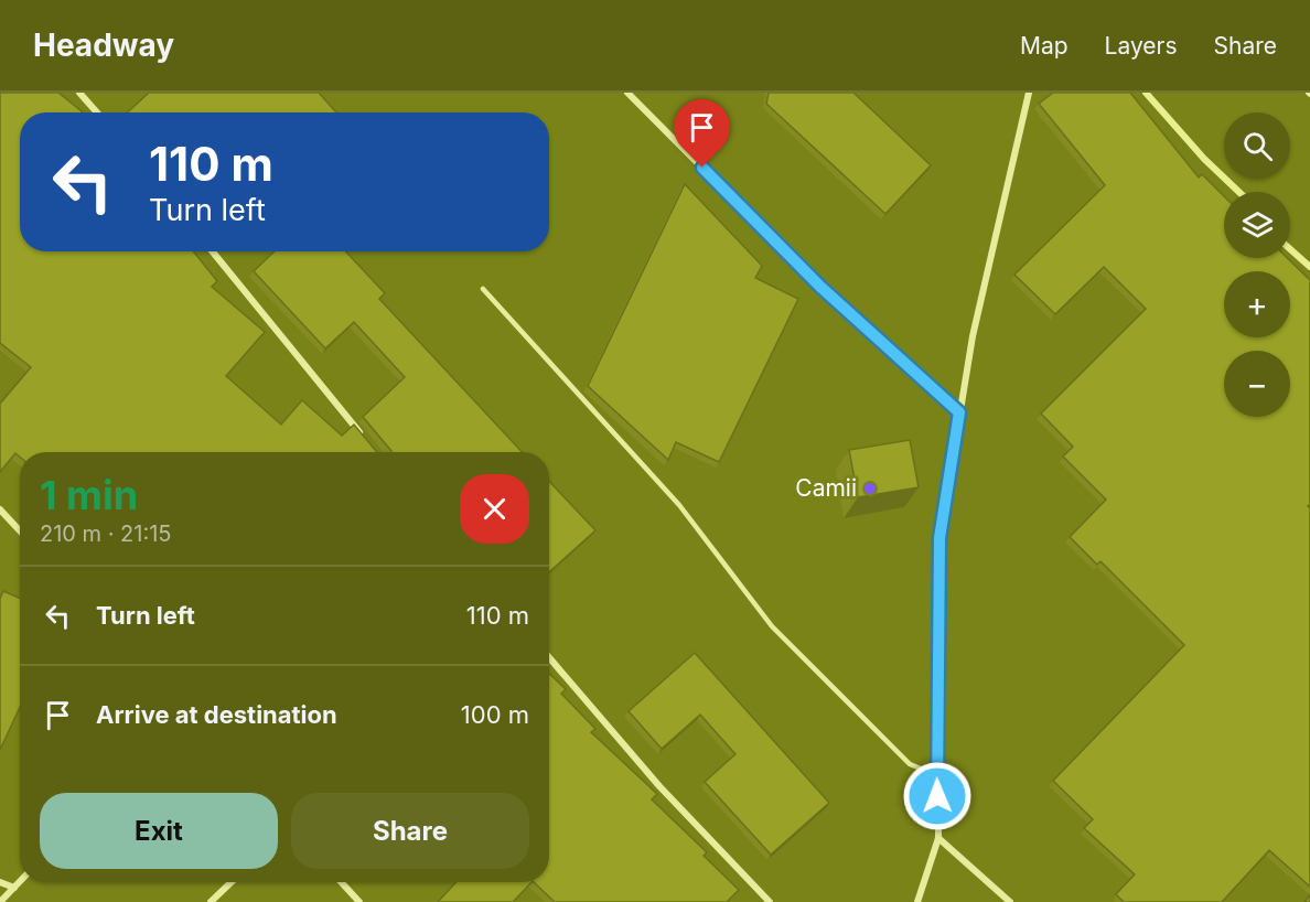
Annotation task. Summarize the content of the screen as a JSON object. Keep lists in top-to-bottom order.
{
  "places": ["Camii"],
  "page": {
    "header": "Headway",
    "nav": ["Map", "Layers", "Share"],
    "map_buttons": ["+", "−"],
    "turn": ["110 m", "Turn left"],
    "heading": ["1 min", "210 m · 21:15"],
    "list": [
      {
        "name": "Turn left",
        "value": "110 m"
      },
      {
        "name": "Arrive at destination",
        "value": "100 m"
      }
    ],
    "buttons": ["Exit", "Share"]
  }
}
